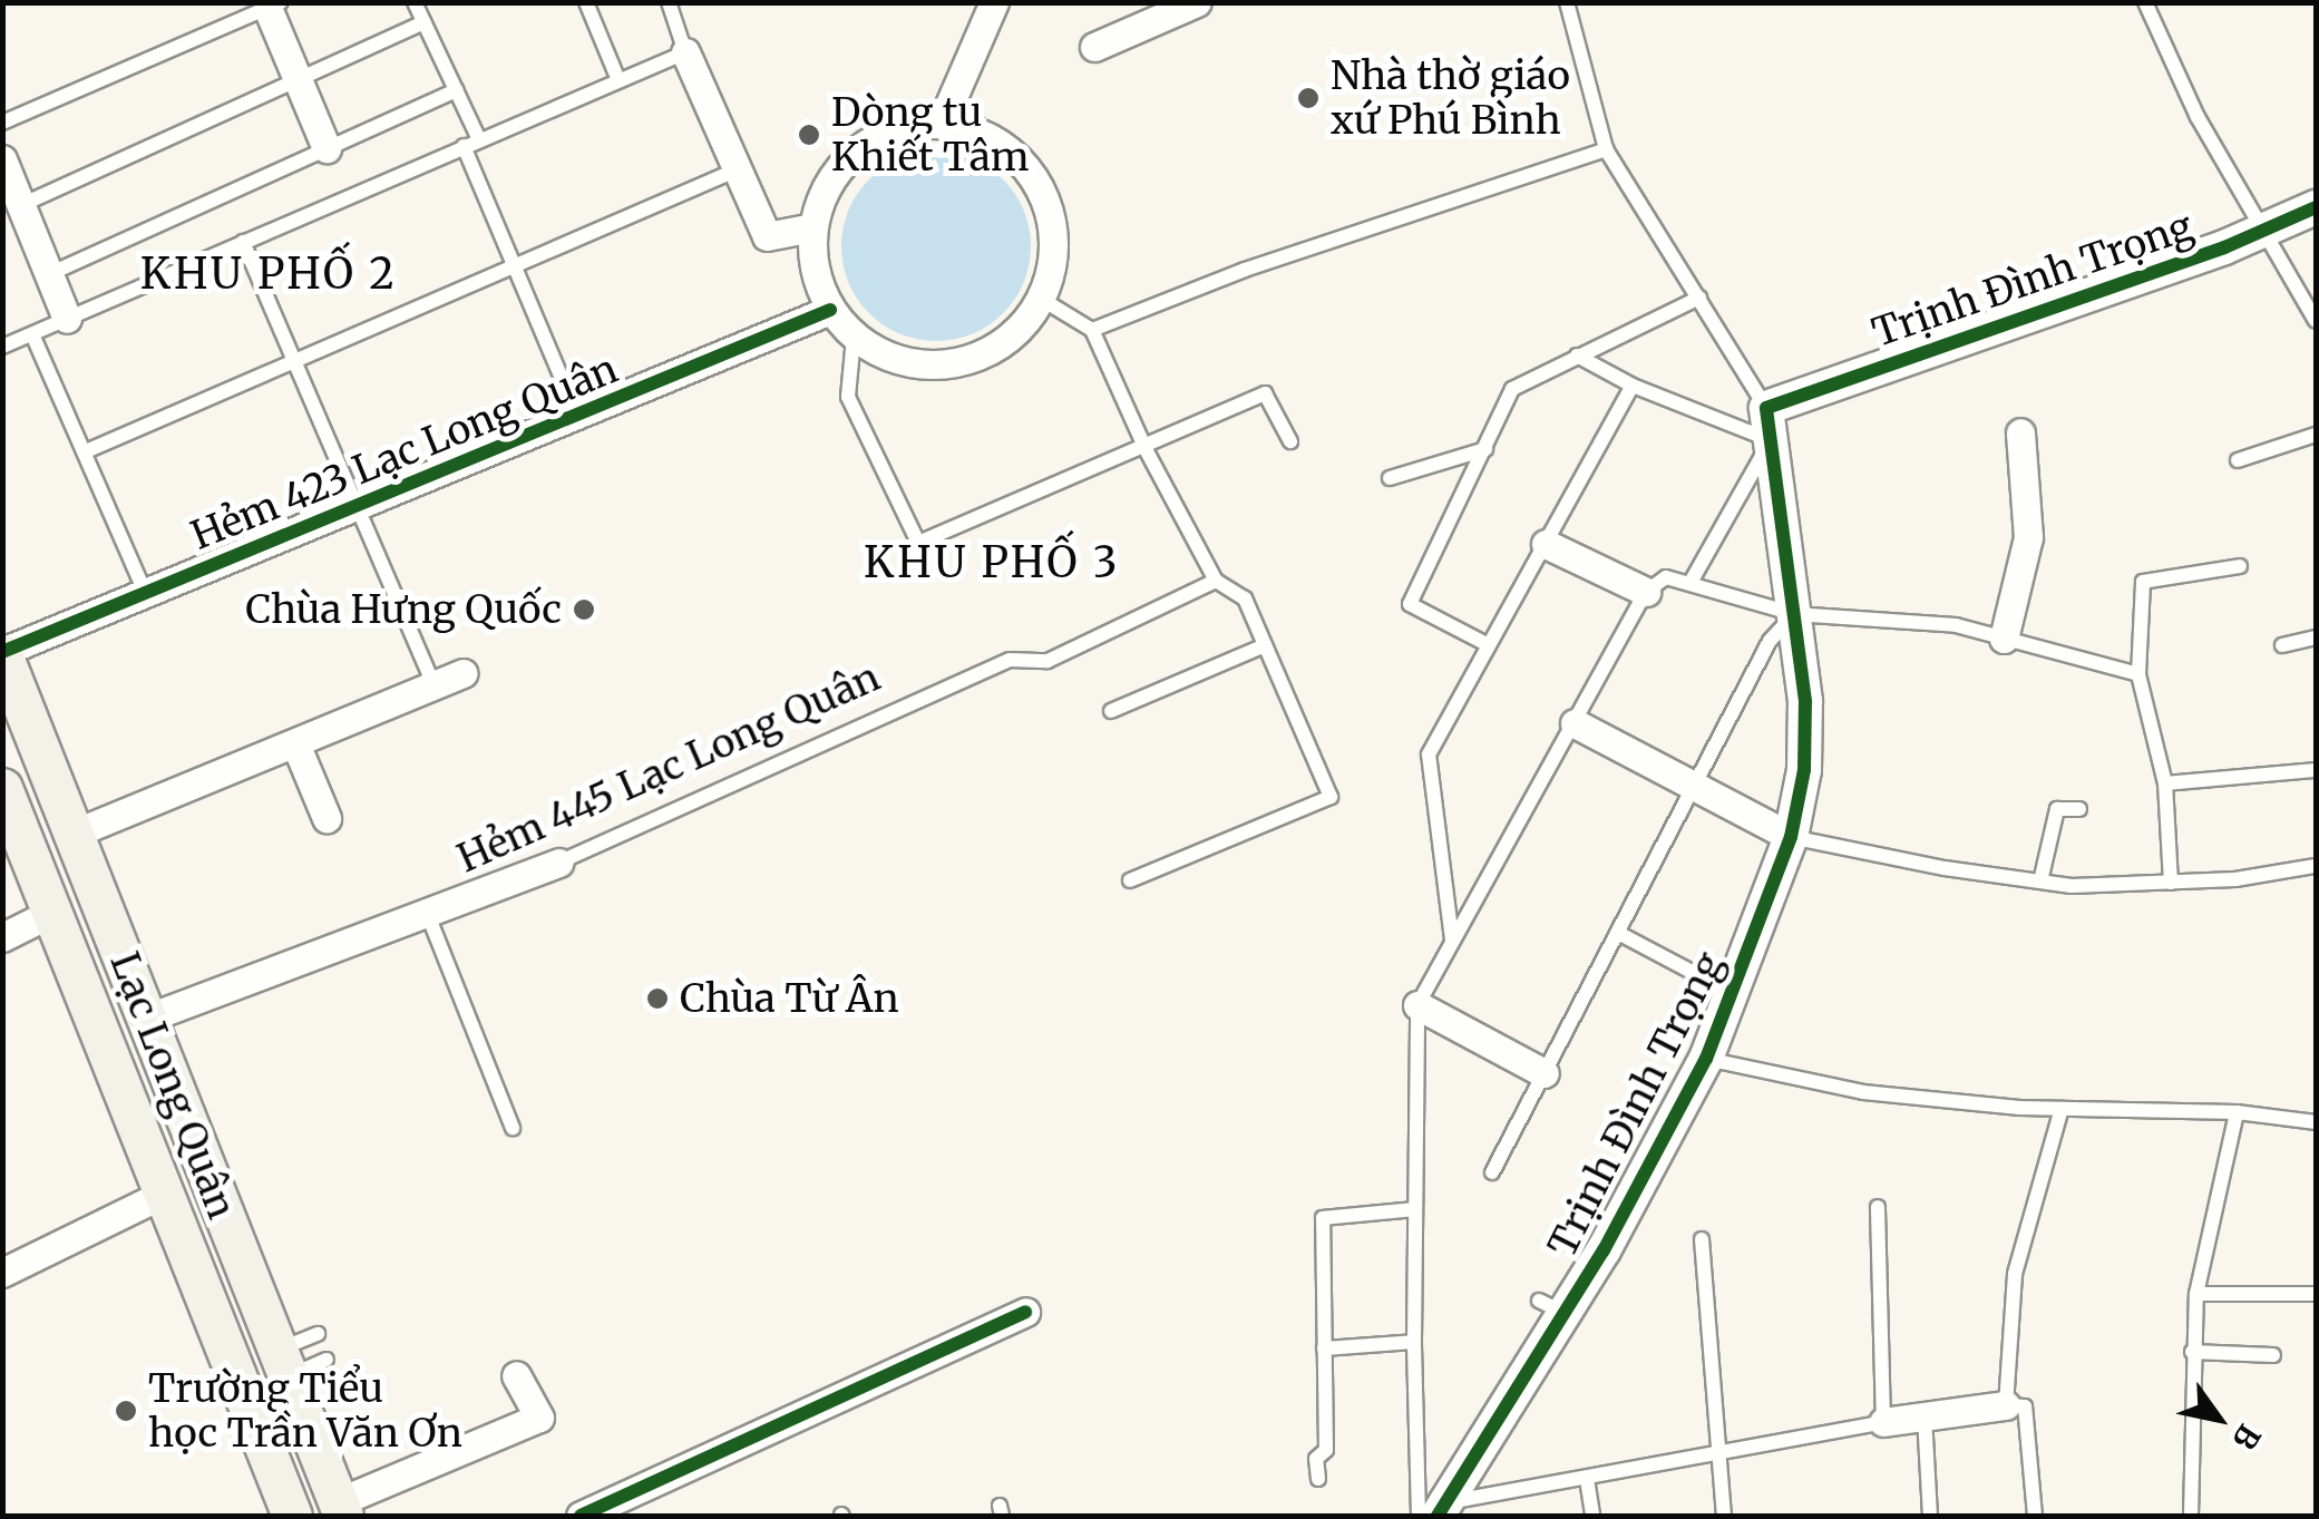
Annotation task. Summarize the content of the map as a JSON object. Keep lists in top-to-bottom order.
{
  "streets": {
    "main road": ["Lạc Long Quân"],
    "street": ["Trịnh Đình Trọng", "Hẻm 423 Lạc Long Quân", "Hẻm 445 Lạc Long Quân"]
  },
  "crossings": [
    ["Hẻm 423 Lạc Long Quân", "Lạc Long Quân"],
    ["Hẻm 445 Lạc Long Quân", "Lạc Long Quân"]
  ],
  "districts": ["KHU PHỐ 2", "KHU PHỐ 3"],
  "places": [
    "Nhà thờ giáo xứ Phú Bình",
    "Dòng tu Khiết Tâm",
    "Chùa Hưng Quốc",
    "Chùa Từ Ân",
    "Trường Tiểu học Trần Văn Ơn"
  ],
  "north": "bottom right"
}
